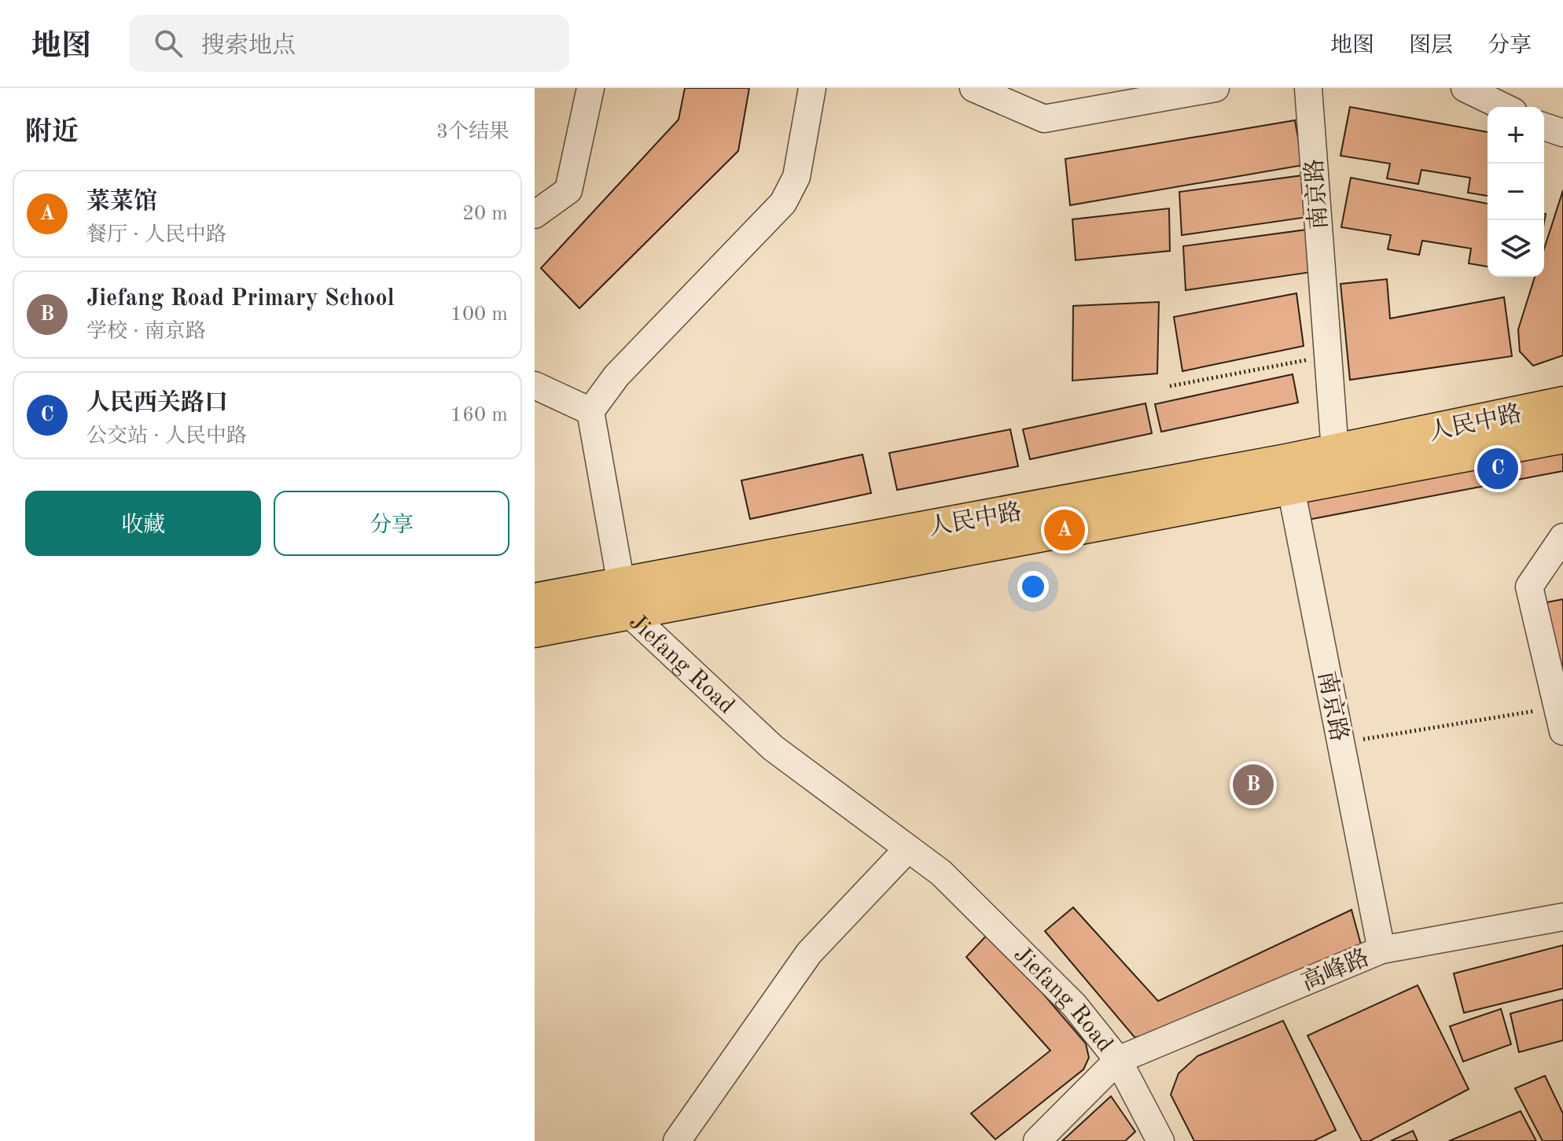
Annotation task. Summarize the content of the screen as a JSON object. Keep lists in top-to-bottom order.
{
  "streets": {
    "main road": ["人民中路"],
    "street": ["南京路", "Jiefang Road", "高峰路"]
  },
  "crossings": [
    ["南京路", "人民中路"],
    ["南京路", "高峰路"],
    ["人民中路", "Jiefang Road"],
    ["Jiefang Road", "高峰路"]
  ],
  "page": {
    "header": "地图",
    "search": "搜索地点",
    "nav": ["地图", "图层", "分享"],
    "heading": ["附近", "3个结果"],
    "map_buttons": ["+", "−"],
    "list": [
      {
        "mark": "A",
        "name": "菜菜馆",
        "note": "餐厅 · 人民中路",
        "value": "20 m"
      },
      {
        "mark": "B",
        "name": "Jiefang Road Primary School",
        "note": "学校 · 南京路",
        "value": "100 m"
      },
      {
        "mark": "C",
        "name": "人民西关路口",
        "note": "公交站 · 人民中路",
        "value": "160 m"
      }
    ],
    "pins": ["C", "A", "B"],
    "buttons": ["收藏", "分享"]
  }
}
